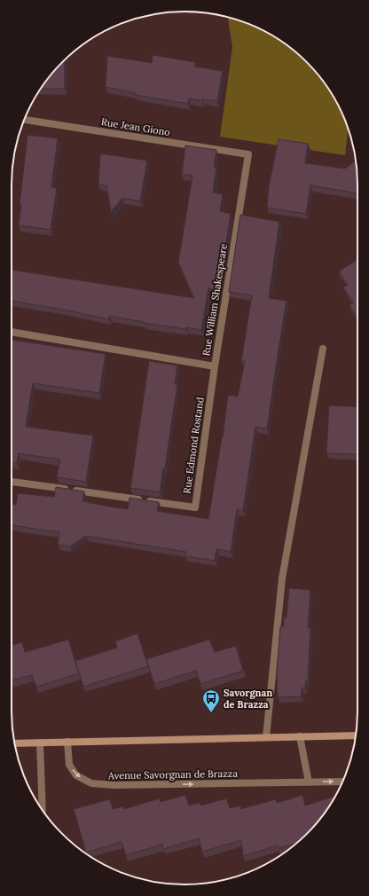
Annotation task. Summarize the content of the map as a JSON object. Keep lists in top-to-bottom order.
{
  "streets": {
    "street": [
      "Rue Jean Giono",
      "Rue William Shakespeare",
      "Rue Edmond Rostand",
      "Avenue Savorgnan de Brazza"
    ]
  },
  "crossings": [
    ["Rue Jean Giono", "Rue William Shakespeare"],
    ["Rue William Shakespeare", "Rue Edmond Rostand"]
  ],
  "places": {
    "bus stop": ["Savorgnan de Brazza"]
  }
}
